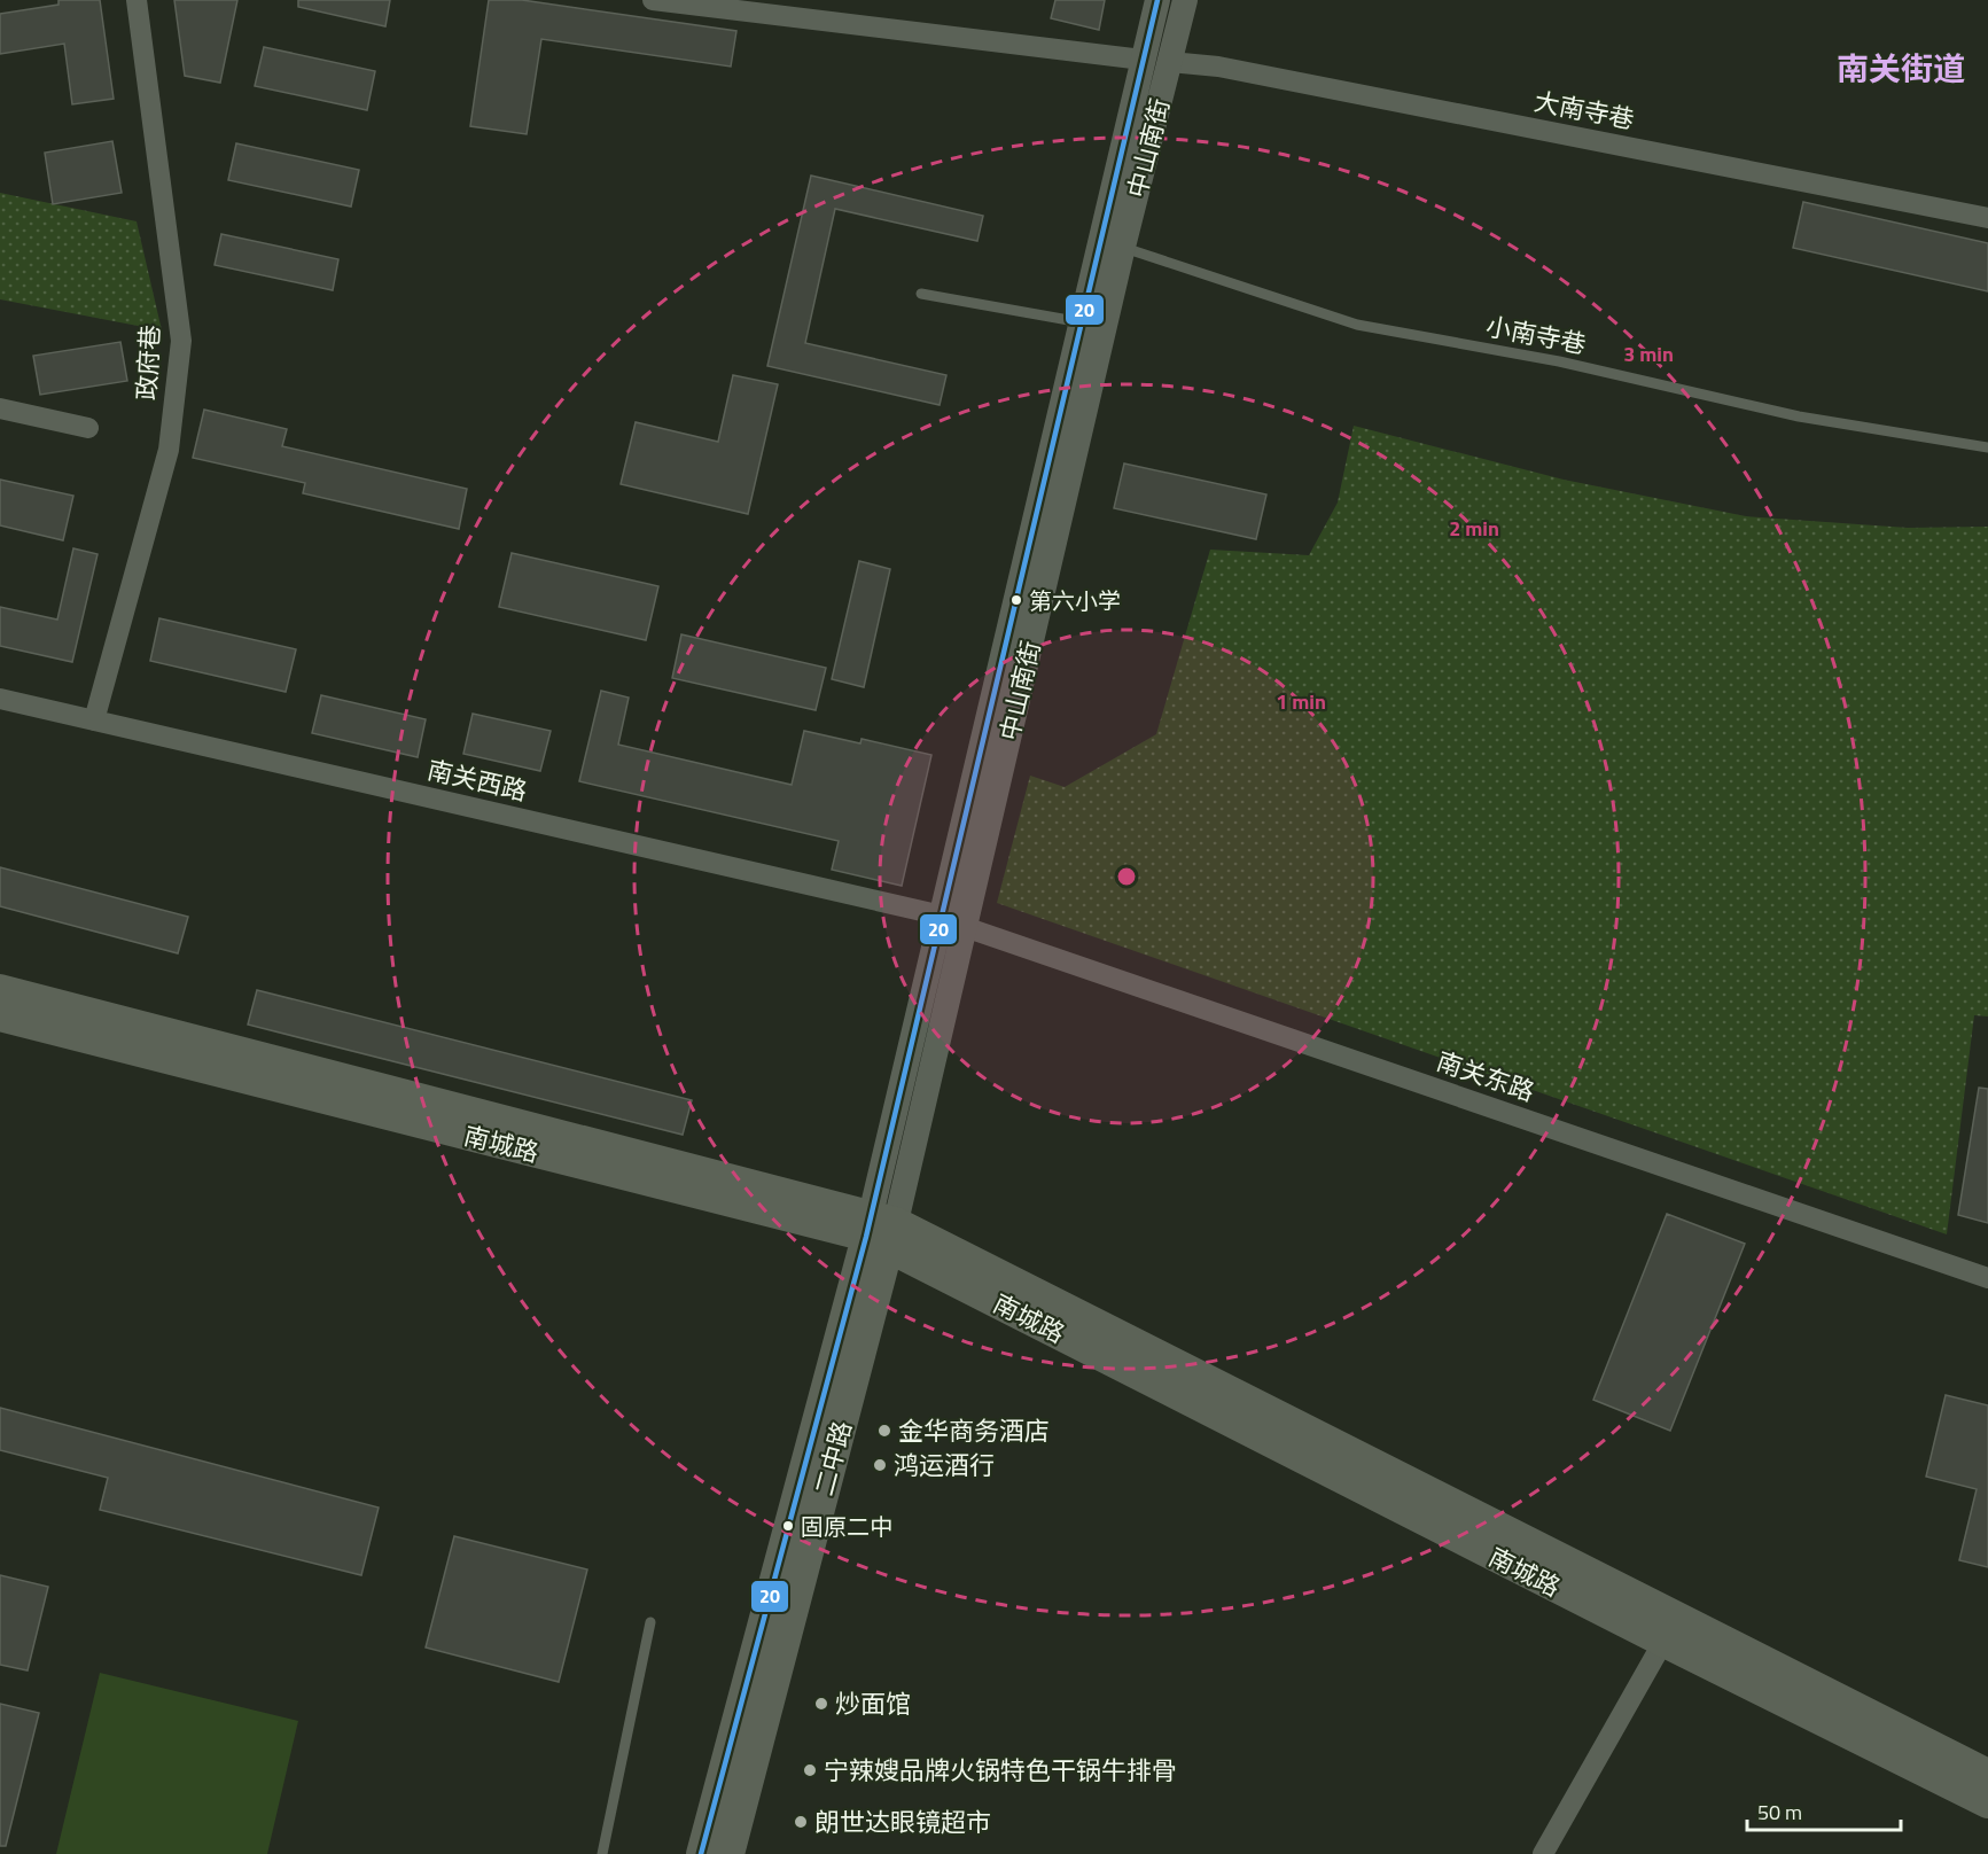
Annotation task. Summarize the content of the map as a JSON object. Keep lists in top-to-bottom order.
{
  "streets": {
    "main road": ["南城路", "二中路"],
    "street": [
      "大南寺巷",
      "中山南街",
      "政府巷",
      "南关西路",
      "南关东路"
    ],
    "lane": ["小南寺巷"]
  },
  "crossings": [
    ["大南寺巷", "中山南街"],
    ["中山南街", "小南寺巷"],
    ["中山南街", "南关西路"],
    ["中山南街", "南关东路"],
    ["中山南街", "南城路"],
    ["中山南街", "二中路"],
    ["政府巷", "南关西路"],
    ["南关西路", "南关东路"],
    ["南城路", "二中路"]
  ],
  "districts": ["南关街道"],
  "places": [
    "第六小学",
    "金华商务酒店",
    "鸿运酒行",
    "固原二中",
    "炒面馆",
    "宁辣嫂品牌火锅特色干锅牛排骨",
    "朗世达眼镜超市"
  ],
  "lines": ["transit line 20"],
  "scale_bar": "50 m",
  "rings": ["3 min", "2 min", "1 min"]
}
